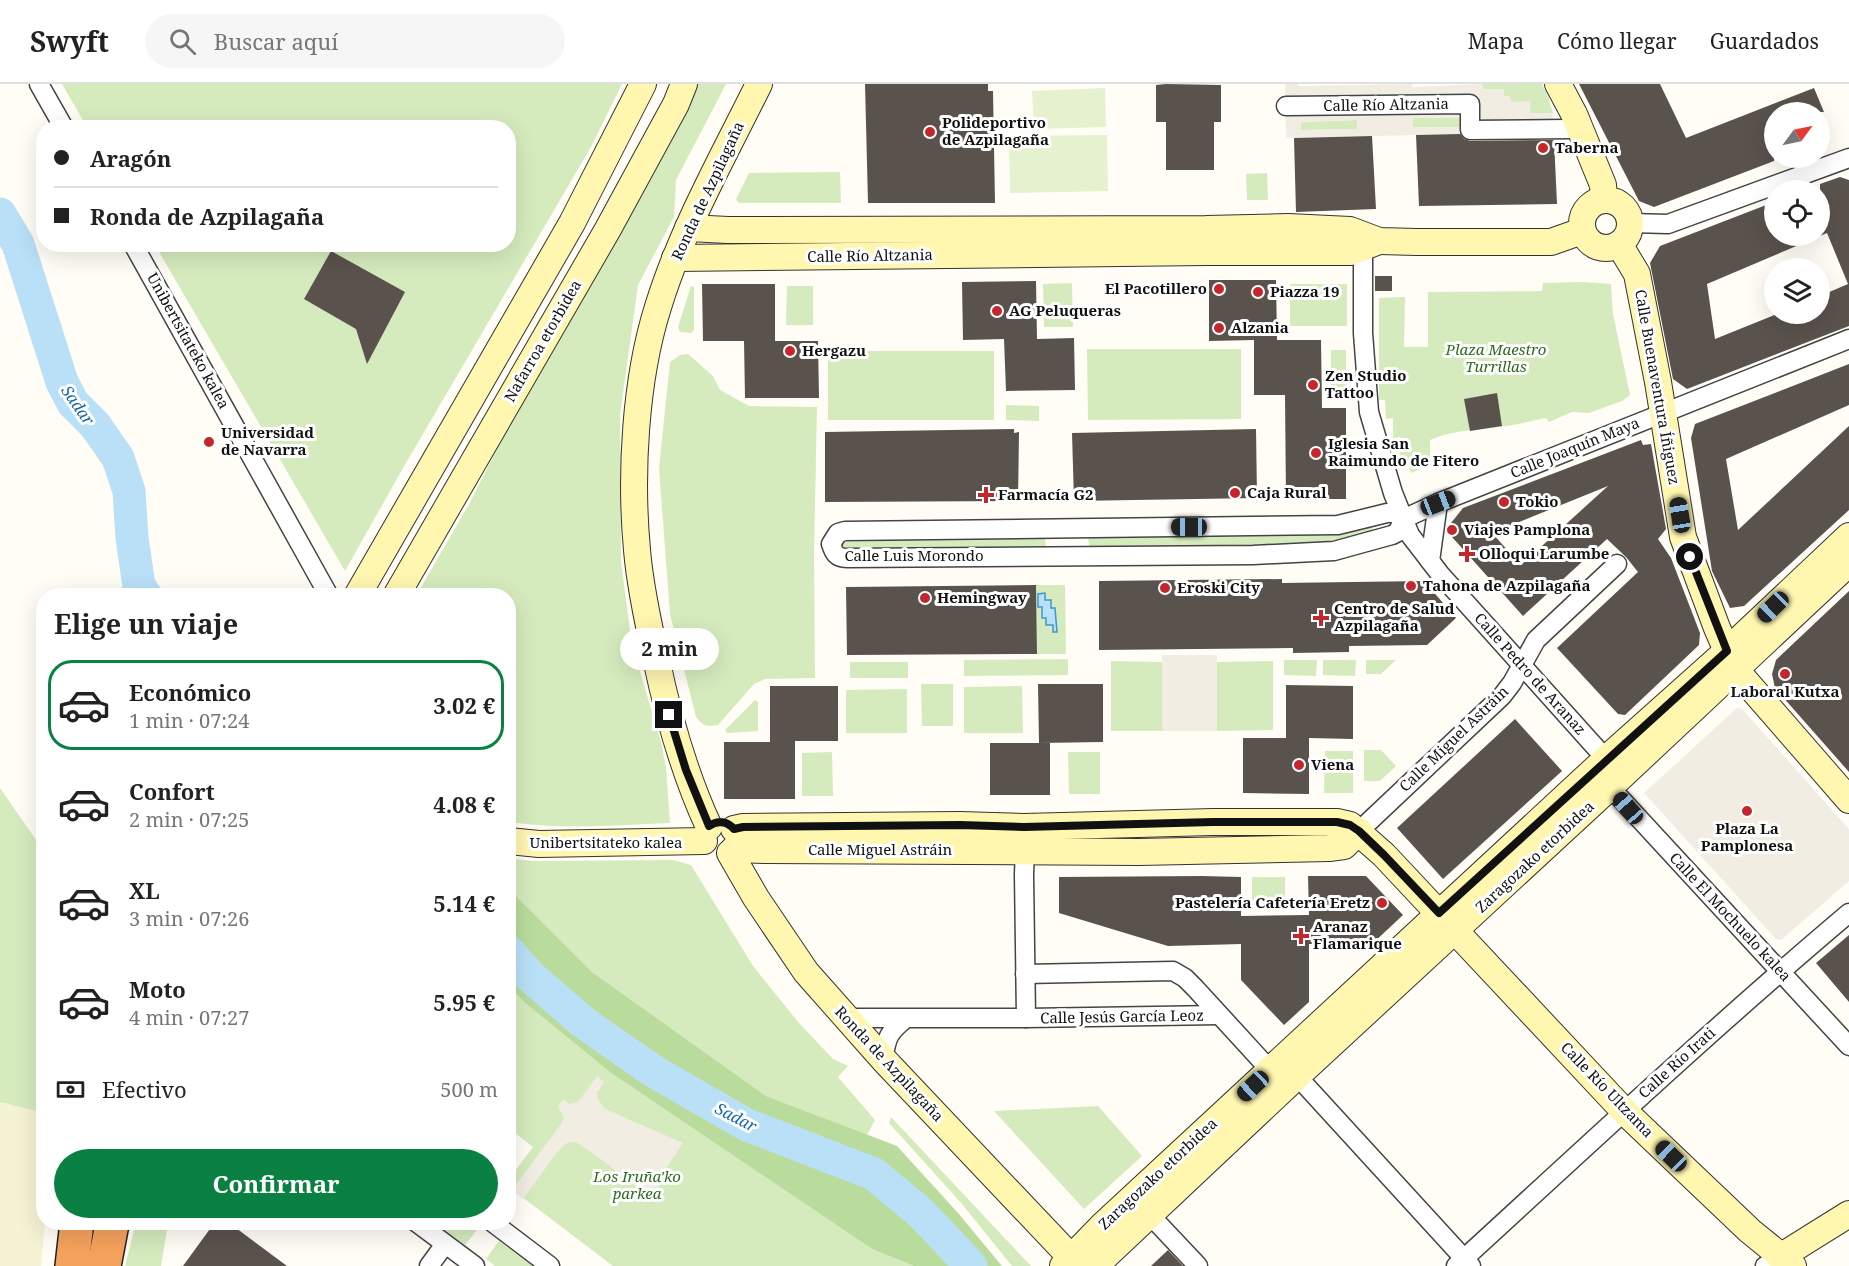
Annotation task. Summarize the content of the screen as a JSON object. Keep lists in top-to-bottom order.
{
  "streets": {
    "street": [
      "Calle Río Altzania",
      "Ronda de Azpilagaña",
      "Unibertsitateko kalea",
      "Nafarroa etorbidea",
      "Calle Buenaventura Íñiguez",
      "Calle Joaquín Maya",
      "Calle Luis Morondo",
      "Calle Pedro de Aranaz",
      "Calle Miguel Astráin",
      "Zaragozako etorbidea",
      "Calle El Mochuelo kalea",
      "Calle Jesús García Leoz",
      "Calle Río Irati",
      "Calle Río Ultzama"
    ]
  },
  "crossings": [
    ["Calle Río Altzania", "Ronda de Azpilagaña"],
    ["Calle Río Altzania", "Calle Buenaventura Íñiguez"],
    ["Calle Río Altzania", "Calle Pedro de Aranaz"],
    ["Ronda de Azpilagaña", "Unibertsitateko kalea"],
    ["Ronda de Azpilagaña", "Calle Miguel Astráin"],
    ["Ronda de Azpilagaña", "Zaragozako etorbidea"],
    ["Ronda de Azpilagaña", "Calle Jesús García Leoz"],
    ["Unibertsitateko kalea", "Calle Miguel Astráin"],
    ["Calle Buenaventura Íñiguez", "Calle Joaquín Maya"],
    ["Calle Buenaventura Íñiguez", "Zaragozako etorbidea"],
    ["Calle Joaquín Maya", "Calle Luis Morondo"],
    ["Calle Joaquín Maya", "Calle Pedro de Aranaz"],
    ["Calle Luis Morondo", "Calle Pedro de Aranaz"],
    ["Calle Pedro de Aranaz", "Calle Miguel Astráin"],
    ["Calle Pedro de Aranaz", "Zaragozako etorbidea"],
    ["Calle Miguel Astráin", "Zaragozako etorbidea"],
    ["Calle Miguel Astráin", "Calle Jesús García Leoz"],
    ["Calle Miguel Astráin", "Calle Río Ultzama"],
    ["Zaragozako etorbidea", "Calle El Mochuelo kalea"],
    ["Zaragozako etorbidea", "Calle Jesús García Leoz"],
    ["Zaragozako etorbidea", "Calle Río Ultzama"],
    ["Calle El Mochuelo kalea", "Calle Río Irati"],
    ["Calle Río Irati", "Calle Río Ultzama"]
  ],
  "water": ["Sadar"],
  "parks": ["Plaza Maestro Turrillas", "Los Iruña'ko parkea"],
  "places": {
    "other": [
      "Polideportivo de Azpilagaña",
      "Taberna",
      "El Pacotillero",
      "Piazza 19",
      "AG Peluqueras",
      "Alzania",
      "Hergazu",
      "Zen Studio Tattoo",
      "Universidad de Navarra",
      "Iglesia San Raimundo de Fitero",
      "Caja Rural",
      "Tokio",
      "Viajes Pamplona",
      "Tahona de Azpilagaña",
      "Eroski City",
      "Hemingway",
      "Laboral Kutxa",
      "Viena",
      "Plaza La Pamplonesa",
      "Pastelería Cafetería Eretz"
    ],
    "health": [
      "Farmacía G2",
      "Olloqui Larumbe",
      "Centro de Salud Azpilagaña",
      "Aranaz Flamarique"
    ]
  },
  "north": "top right",
  "page": {
    "header": "Swyft",
    "search": "Buscar aquí",
    "nav": ["Mapa", "Cómo llegar", "Guardados"],
    "banner": ["Aragón", "Ronda de Azpilagaña"],
    "heading": "Elige un viaje",
    "bubble": "2 min",
    "list": [
      {
        "name": "Económico",
        "note": "1 min · 07:24",
        "value": "3.02 €"
      },
      {
        "name": "Confort",
        "note": "2 min · 07:25",
        "value": "4.08 €"
      },
      {
        "name": "XL",
        "note": "3 min · 07:26",
        "value": "5.14 €"
      },
      {
        "name": "Moto",
        "note": "4 min · 07:27",
        "value": "5.95 €"
      }
    ],
    "pay": ["Efectivo", "500 m"],
    "buttons": "Confirmar"
  }
}
